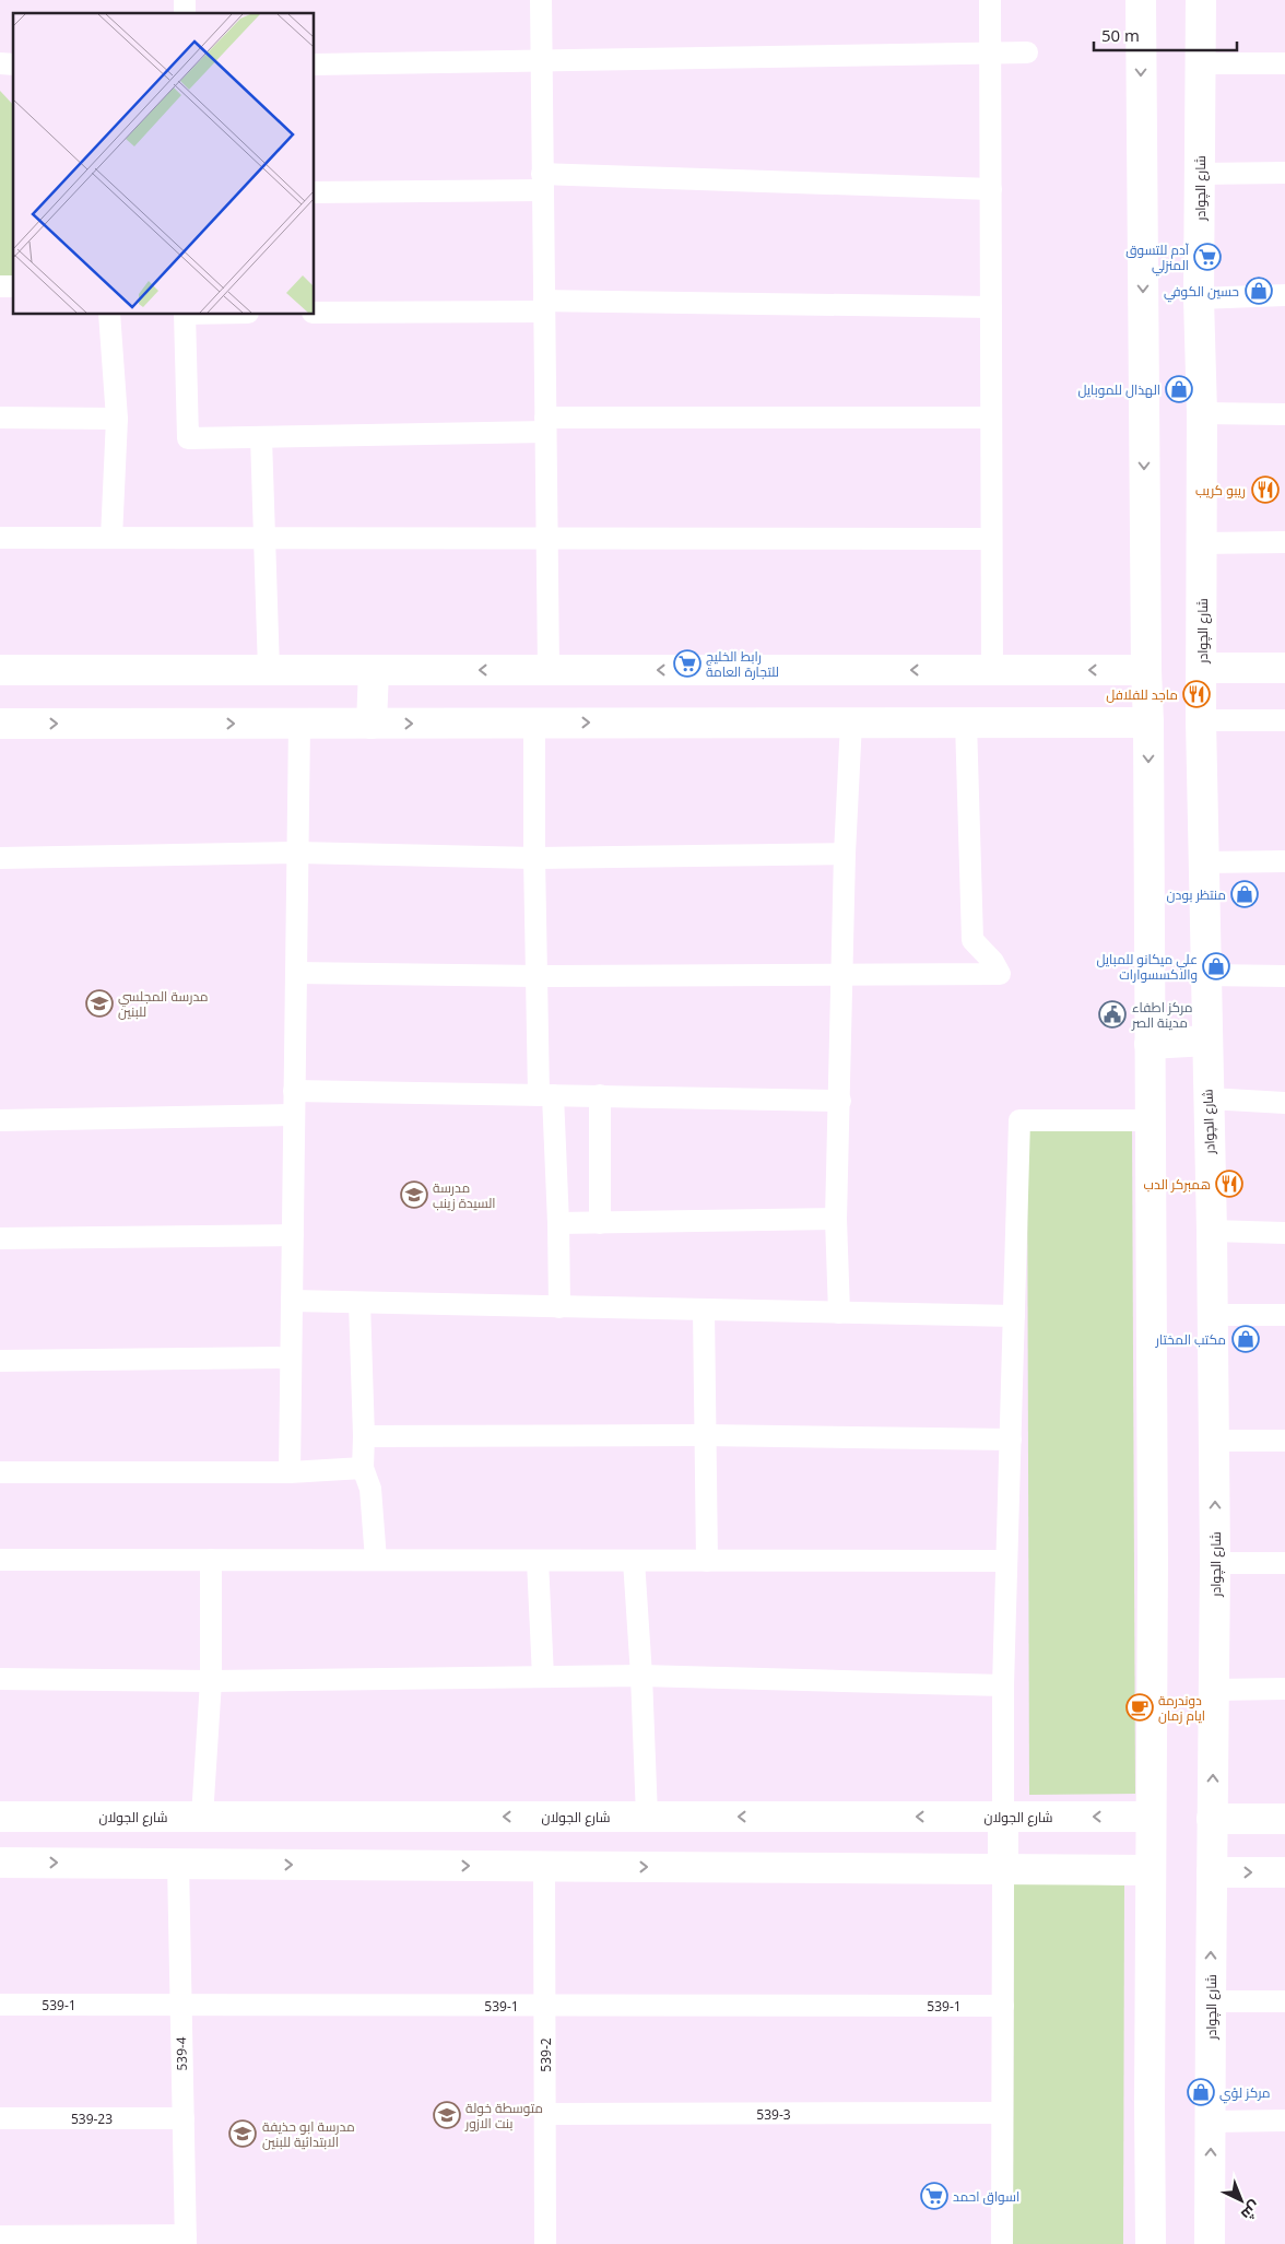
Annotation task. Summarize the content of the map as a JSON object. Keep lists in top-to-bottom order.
{
  "streets": {
    "street": [
      "شارع الچوادر",
      "شارع الجولان",
      "539-1",
      "539-4",
      "539-2",
      "539-3",
      "539-23"
    ]
  },
  "crossings": [
    ["539-1", "539-4"],
    ["539-1", "539-2"],
    ["539-4", "539-23"],
    ["539-2", "539-3"]
  ],
  "places": {
    "supermarket": ["آدم للتسوق المنزلي", "رابط الخليج للتجارة العامة", "اسواق احمد"],
    "shop": [
      "حسين الكوفي",
      "الهذال للموبايل",
      "منتظر بودن",
      "علي ميكانو للمبايل والاكسسوارات",
      "مكتب المختار",
      "مركز لؤي"
    ],
    "restaurant": ["ريبو كريب", "ماجد للفلافل", "همبركر الدب"],
    "school or university": [
      "مدرسة المجلسي للبنين",
      "مدرسة السيدة زينب",
      "متوسطة خولة بنت الازور",
      "مدرسة ابو حذيفة الابتدائية للبنين"
    ],
    "public building": ["مركز اطفاء مدينة الصر"],
    "cafe": ["دوندرمة ايام زمان"]
  },
  "scale_bar": "50 m",
  "north": "bottom right"
}
